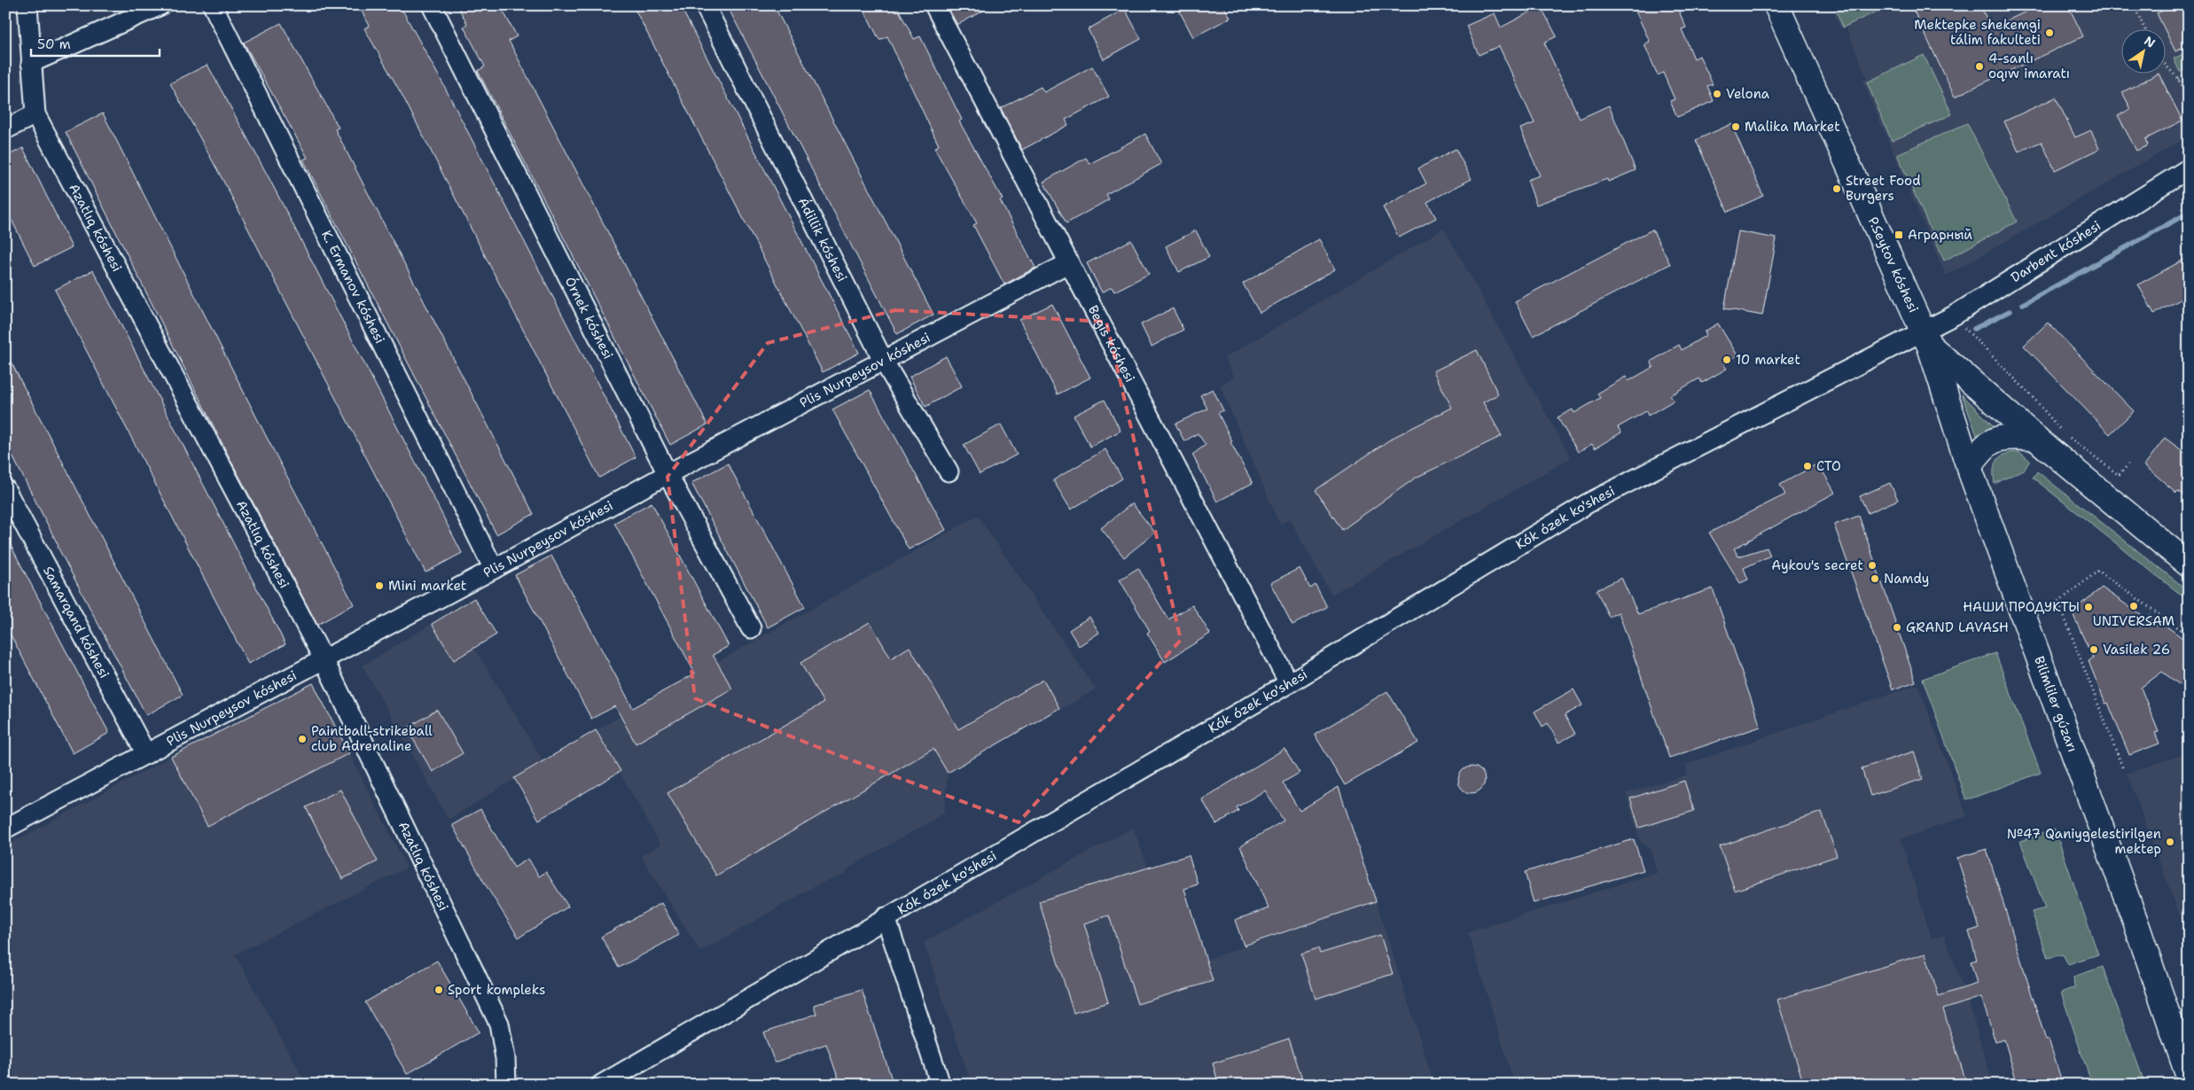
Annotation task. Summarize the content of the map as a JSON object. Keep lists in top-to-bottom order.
{
  "streets": {
    "main road": ["P.Seytov kóshesi", "Bilimliler gúzarı"],
    "street": [
      "Azatlıq kóshesi",
      "Ádillik kóshesi",
      "Darbent kóshesi",
      "K. Ermanov kóshesi",
      "Órnek kóshesi",
      "Begis kóshesi",
      "Plis Nurpeysov kóshesi",
      "Kók ózek ko'shesi",
      "Samarqand kóshesi"
    ]
  },
  "crossings": [
    ["Azatlıq kóshesi", "Plis Nurpeysov kóshesi"],
    ["Ádillik kóshesi", "Plis Nurpeysov kóshesi"],
    ["Darbent kóshesi", "P.Seytov kóshesi"],
    ["Darbent kóshesi", "Kók ózek ko'shesi"],
    ["Darbent kóshesi", "Bilimliler gúzarı"],
    ["P.Seytov kóshesi", "Kók ózek ko'shesi"],
    ["P.Seytov kóshesi", "Bilimliler gúzarı"],
    ["K. Ermanov kóshesi", "Plis Nurpeysov kóshesi"],
    ["Órnek kóshesi", "Plis Nurpeysov kóshesi"],
    ["Begis kóshesi", "Plis Nurpeysov kóshesi"],
    ["Begis kóshesi", "Kók ózek ko'shesi"],
    ["Plis Nurpeysov kóshesi", "Samarqand kóshesi"],
    ["Kók ózek ko'shesi", "Bilimliler gúzarı"]
  ],
  "places": {
    "other": [
      "Mektepke shekemgi tálim fakulteti",
      "4-sanlı oqıw imaratı",
      "Velona",
      "Malika Market",
      "Street Food Burgers",
      "10 market",
      "СТО",
      "Aykou's secret",
      "Namdy",
      "Mini market",
      "UNIVERSAM",
      "НАШИ ПРОДУКТЫ",
      "GRAND LAVASH",
      "Vasilek 26",
      "Paintball-strikeball club Adrenaline",
      "№47 Qaniygelestirilgen mektep",
      "Sport kompleks"
    ],
    "transit": ["Аграрный"]
  },
  "scale_bar": "50 m",
  "north": "top right"
}
